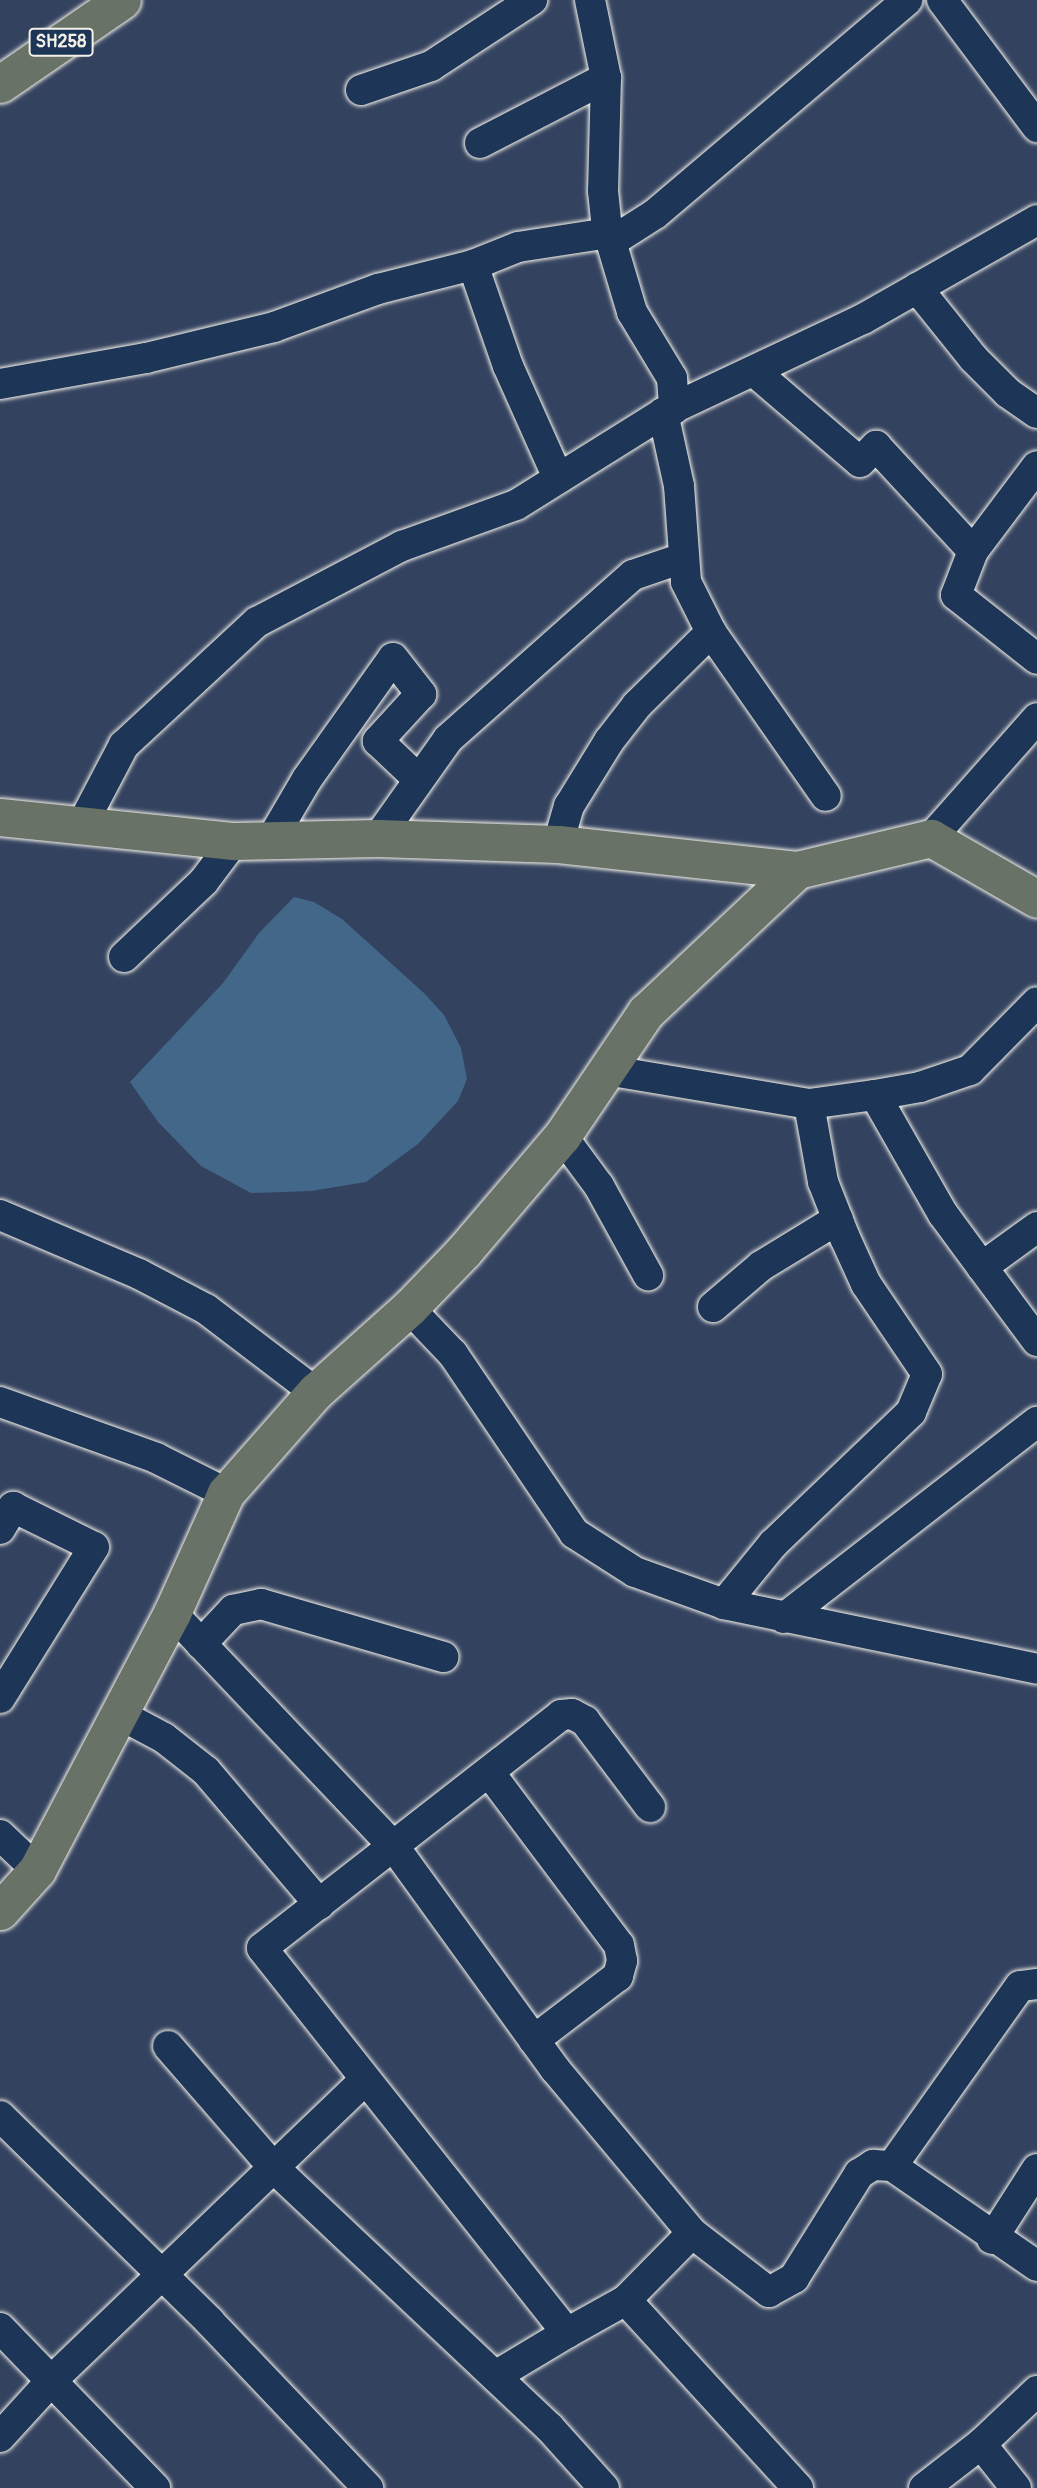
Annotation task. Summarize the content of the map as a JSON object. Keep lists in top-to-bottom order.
{
  "streets": {
    "main road": ["SH258"]
  }
}
